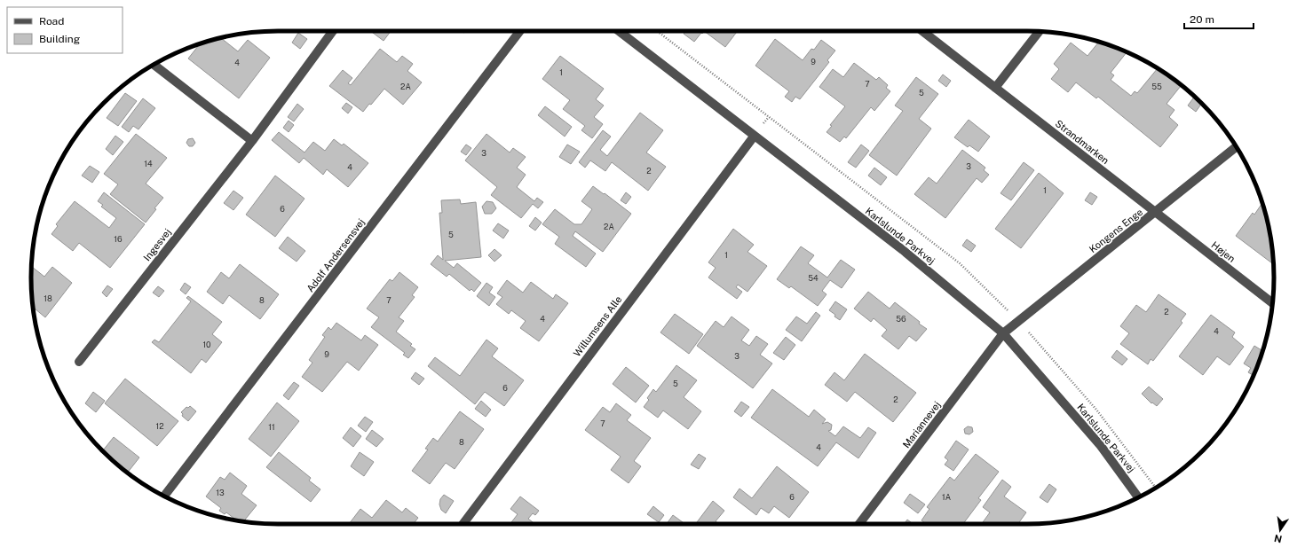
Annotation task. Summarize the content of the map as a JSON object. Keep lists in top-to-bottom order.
{
  "streets": {
    "street": [
      "Strandmarken",
      "Kongens Enge",
      "Karlslunde Parkvej",
      "Ingesvej",
      "Højen",
      "Adolf Andersensvej",
      "Willumsens Alle",
      "Mariannevej"
    ]
  },
  "crossings": [
    ["Strandmarken", "Kongens Enge"],
    ["Strandmarken", "Højen"],
    ["Kongens Enge", "Karlslunde Parkvej"],
    ["Kongens Enge", "Højen"],
    ["Kongens Enge", "Mariannevej"],
    ["Karlslunde Parkvej", "Willumsens Alle"],
    ["Karlslunde Parkvej", "Mariannevej"]
  ],
  "house_numbers": [
    "9",
    "4",
    "1",
    "7",
    "2A",
    "55",
    "5",
    "3",
    "14",
    "3",
    "4",
    "2",
    "1",
    "6",
    "2A",
    "5",
    "16",
    "1",
    "54",
    "18",
    "8",
    "7",
    "2",
    "4",
    "56",
    "4",
    "10",
    "9",
    "3",
    "5",
    "6",
    "2",
    "7",
    "12",
    "11",
    "8",
    "4",
    "13",
    "6",
    "1A"
  ],
  "legend": ["Road", "Building"],
  "scale_bar": "20 m",
  "north": "bottom"
}
